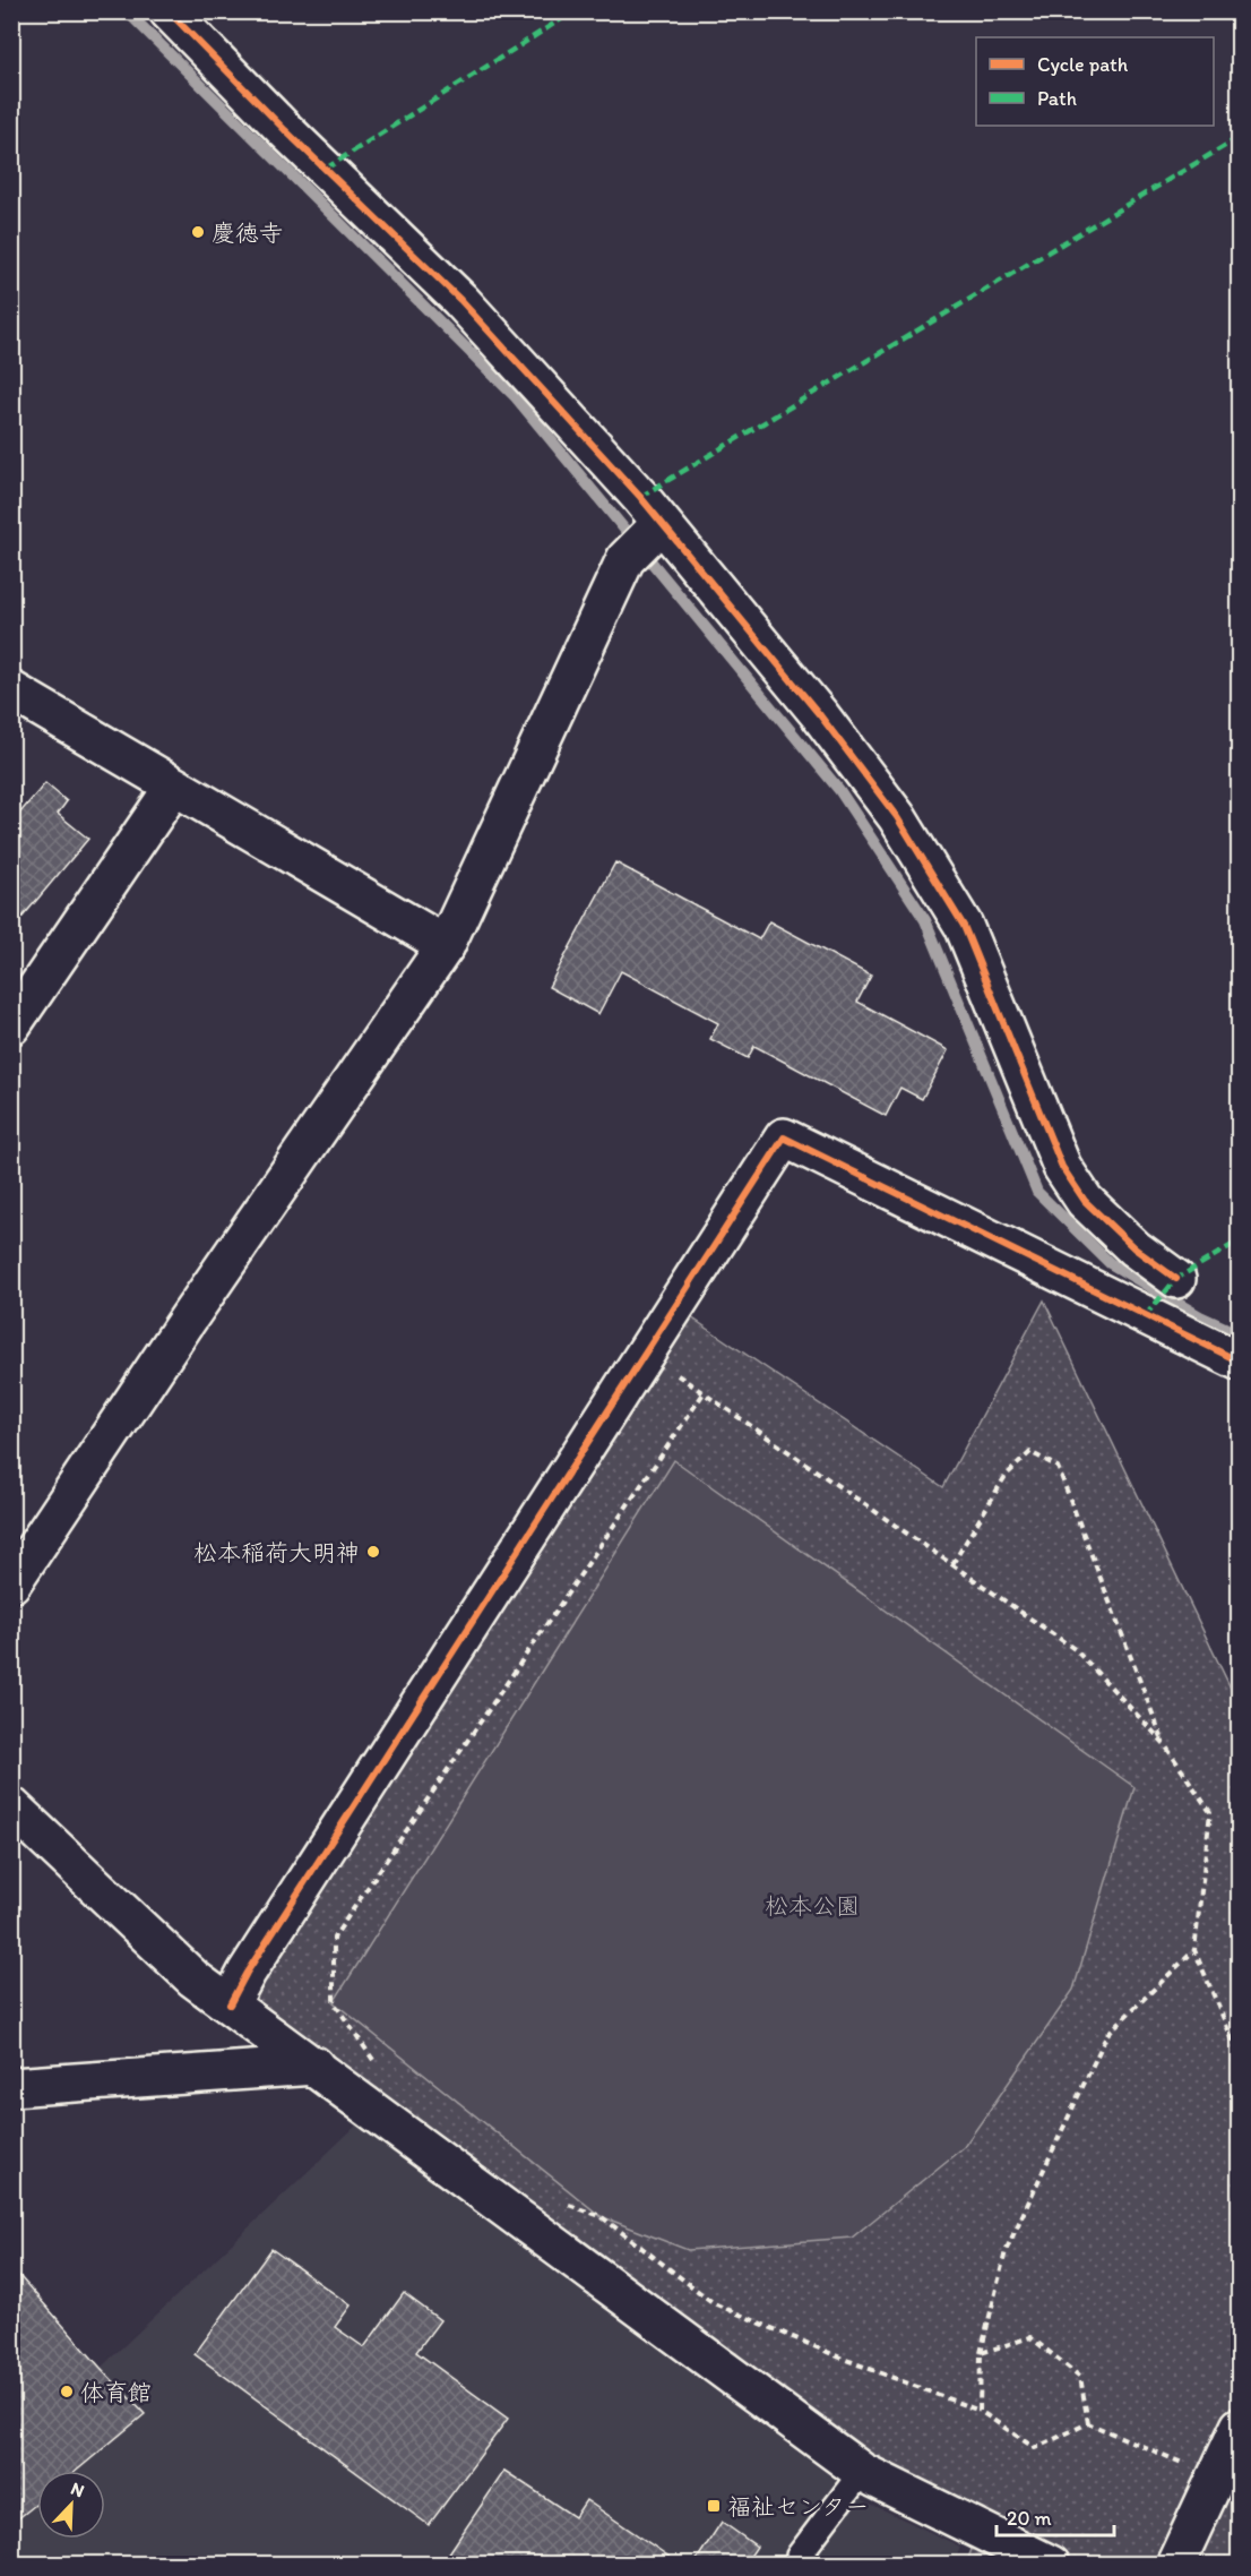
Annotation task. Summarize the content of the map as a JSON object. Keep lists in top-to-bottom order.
{
  "parks": ["松本公園"],
  "places": {
    "other": ["慶徳寺", "松本稲荷大明神", "体育館"],
    "transit": ["福祉センター"]
  },
  "legend": ["Cycle path", "Path"],
  "scale_bar": "20 m",
  "north": "top right"
}
